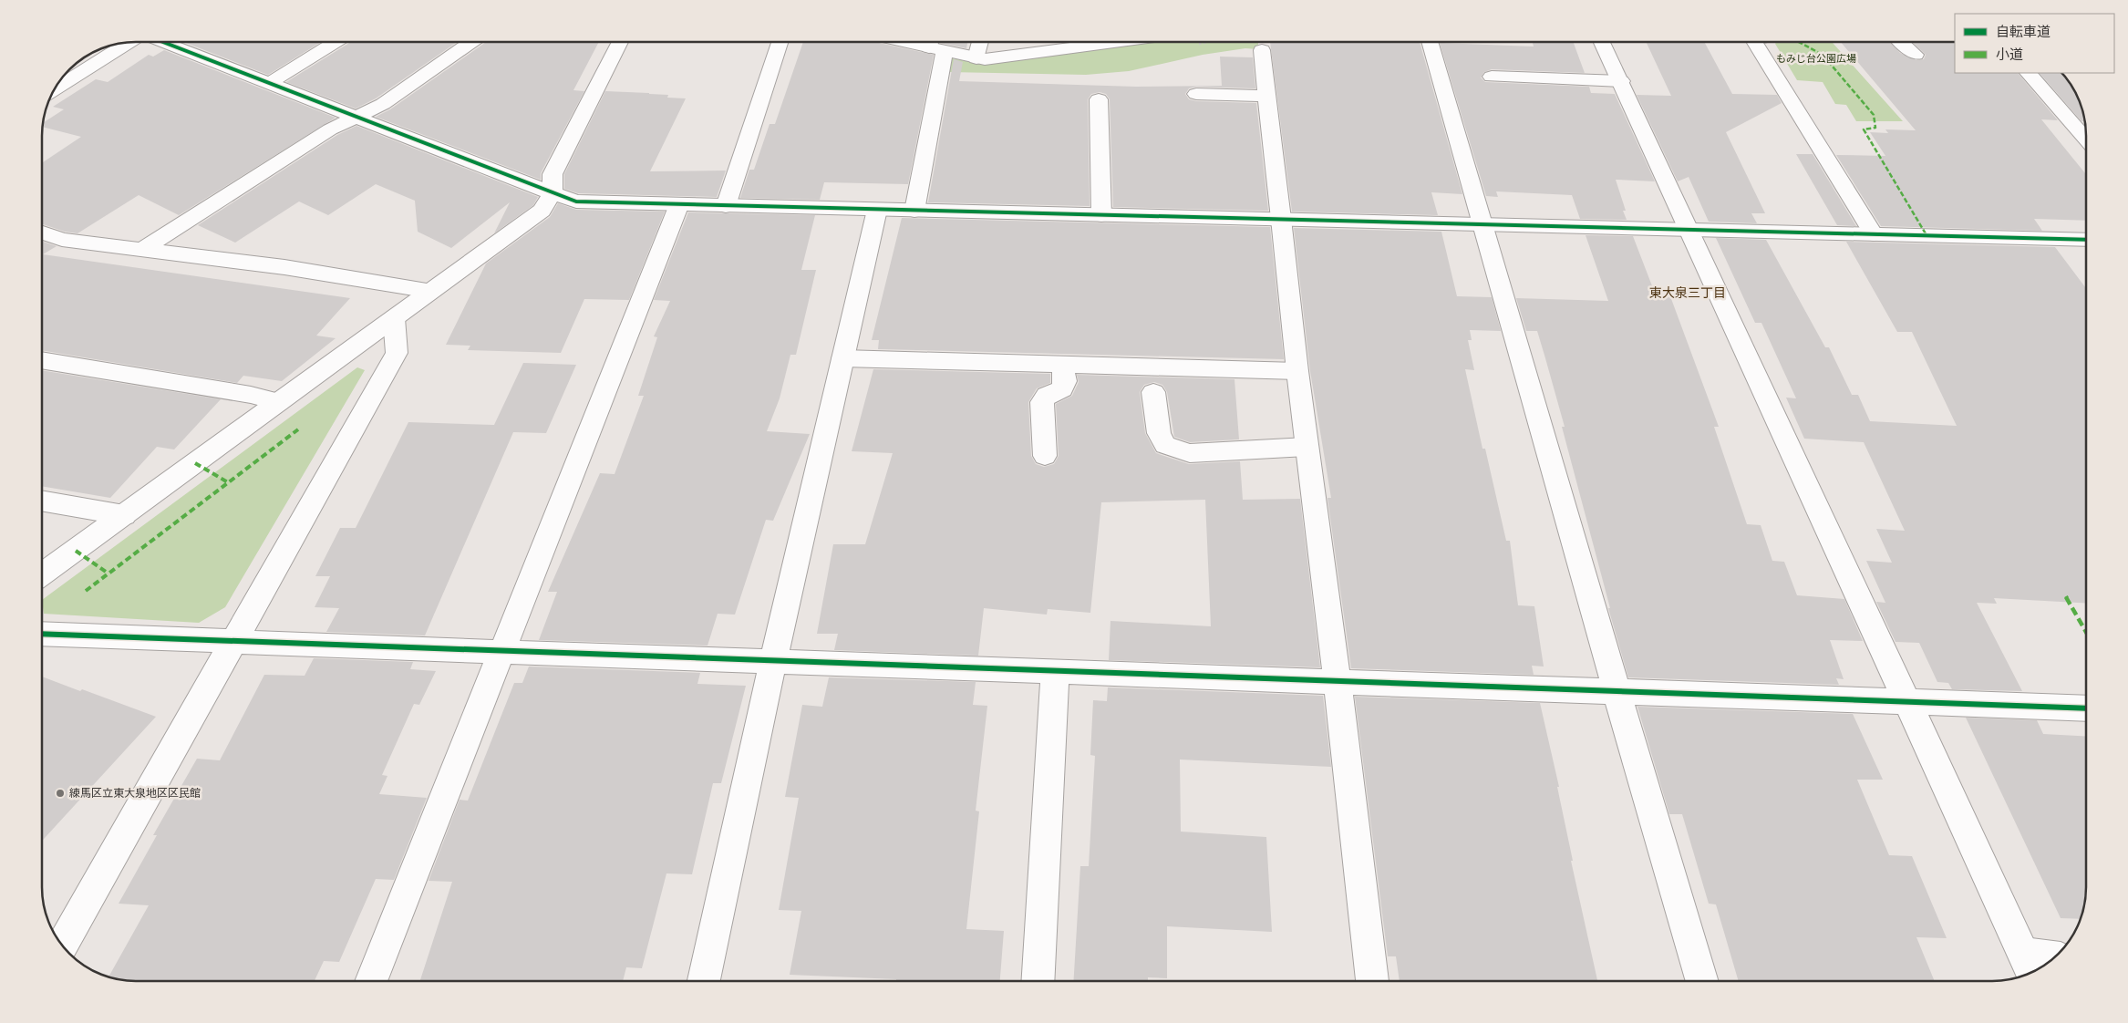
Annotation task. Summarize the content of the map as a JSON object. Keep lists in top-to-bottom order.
{
  "districts": ["東大泉三丁目"],
  "parks": ["もみじ台公園広場"],
  "places": ["練馬区立東大泉地区区民館"],
  "legend": ["自転車道", "小道"]
}
